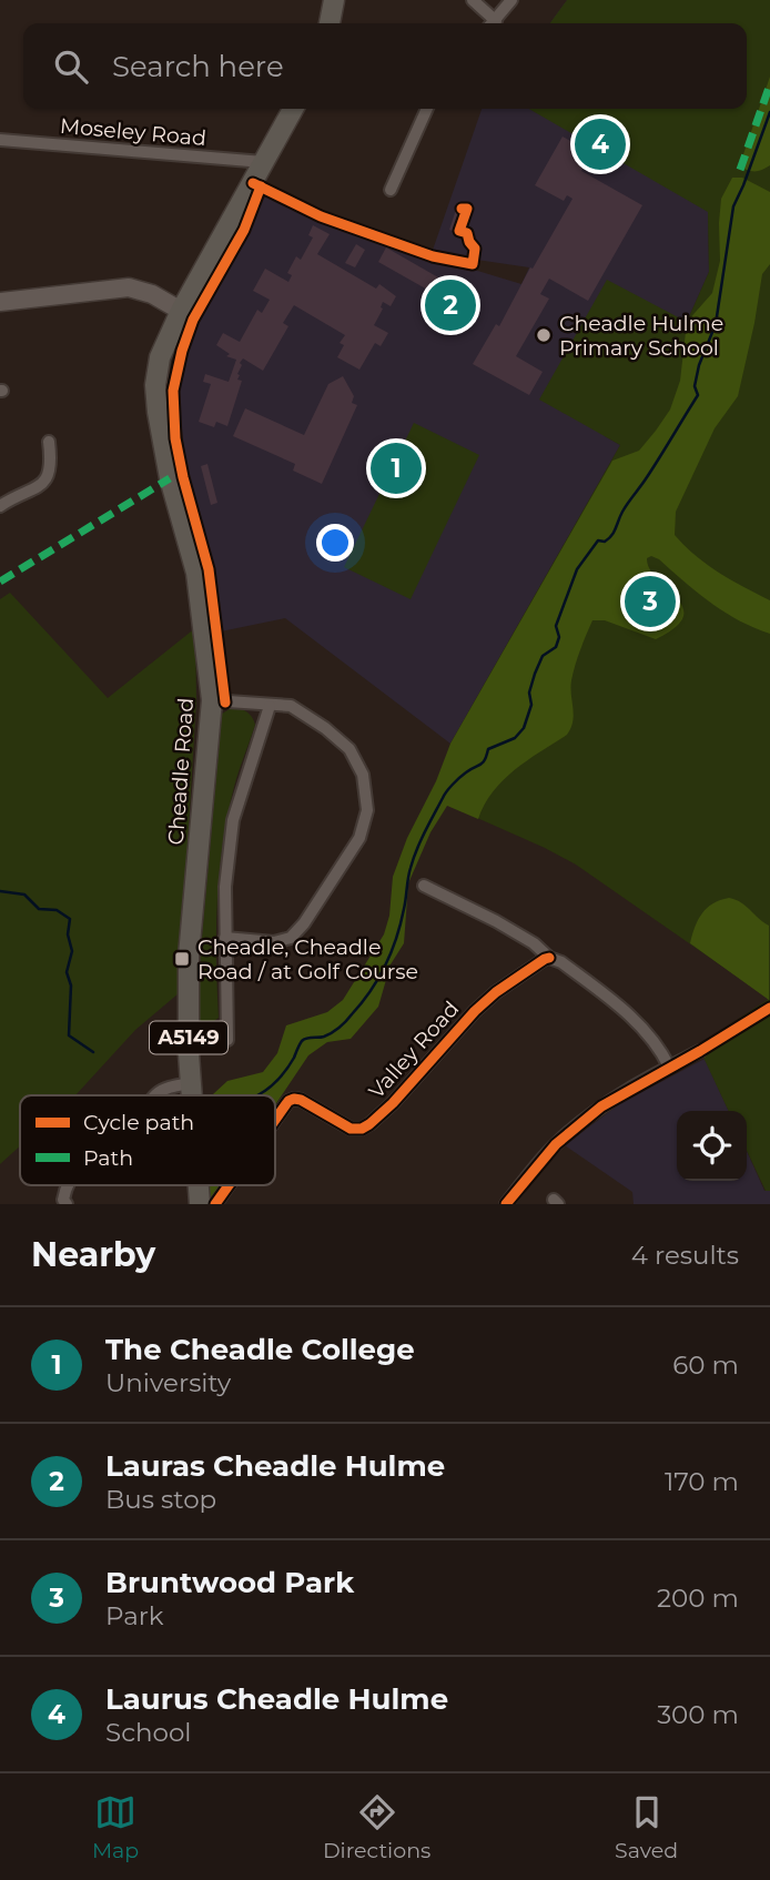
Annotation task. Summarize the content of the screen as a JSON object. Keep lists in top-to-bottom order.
{
  "streets": {
    "main road": ["Cheadle Road", "A5149"],
    "street": ["Moseley Road", "Valley Road"]
  },
  "crossings": [
    ["Moseley Road", "Cheadle Road"]
  ],
  "places": {
    "other": ["Cheadle Hulme Primary School"],
    "transit": ["Cheadle, Cheadle Road / at Golf Course"]
  },
  "legend": ["Cycle path", "Path"],
  "page": {
    "search": "Search here",
    "pins": [
      "4",
      "2",
      "1",
      "3"
    ],
    "heading": ["Nearby", "4 results"],
    "list": [
      {
        "mark": "1",
        "name": "The Cheadle College",
        "note": "University",
        "value": "60 m"
      },
      {
        "mark": "2",
        "name": "Lauras Cheadle Hulme",
        "note": "Bus stop",
        "value": "170 m"
      },
      {
        "mark": "3",
        "name": "Bruntwood Park",
        "note": "Park",
        "value": "200 m"
      },
      {
        "mark": "4",
        "name": "Laurus Cheadle Hulme",
        "note": "School",
        "value": "300 m"
      }
    ],
    "nav": ["Map", "Directions", "Saved"]
  }
}
